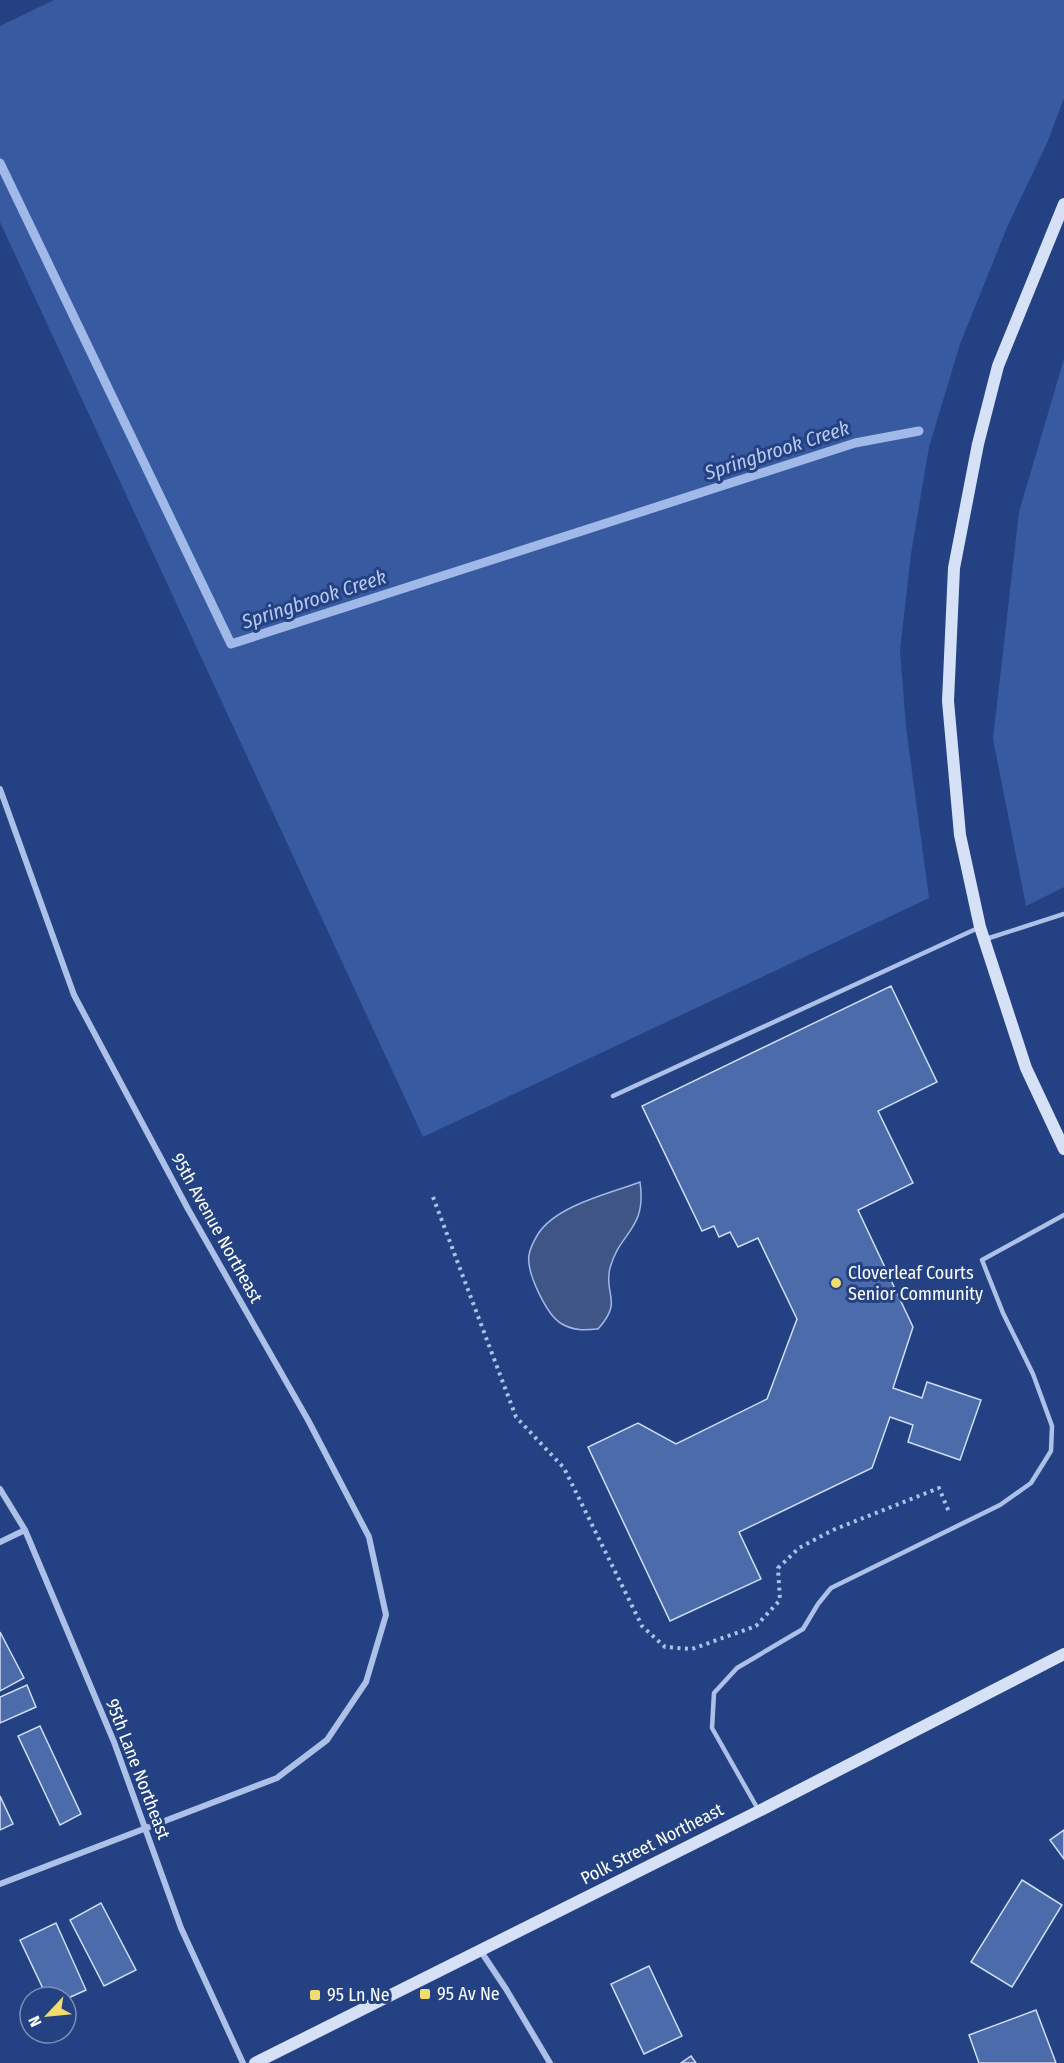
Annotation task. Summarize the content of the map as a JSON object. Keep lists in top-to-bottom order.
{
  "streets": {
    "street": ["95th Avenue Northeast", "95th Lane Northeast", "Polk Street Northeast"]
  },
  "crossings": [
    ["95th Avenue Northeast", "95th Lane Northeast"]
  ],
  "water": ["Springbrook Creek"],
  "places": {
    "other": ["Cloverleaf Courts Senior Community"],
    "transit": ["95 Av Ne", "95 Ln Ne"]
  },
  "north": "bottom left"
}
